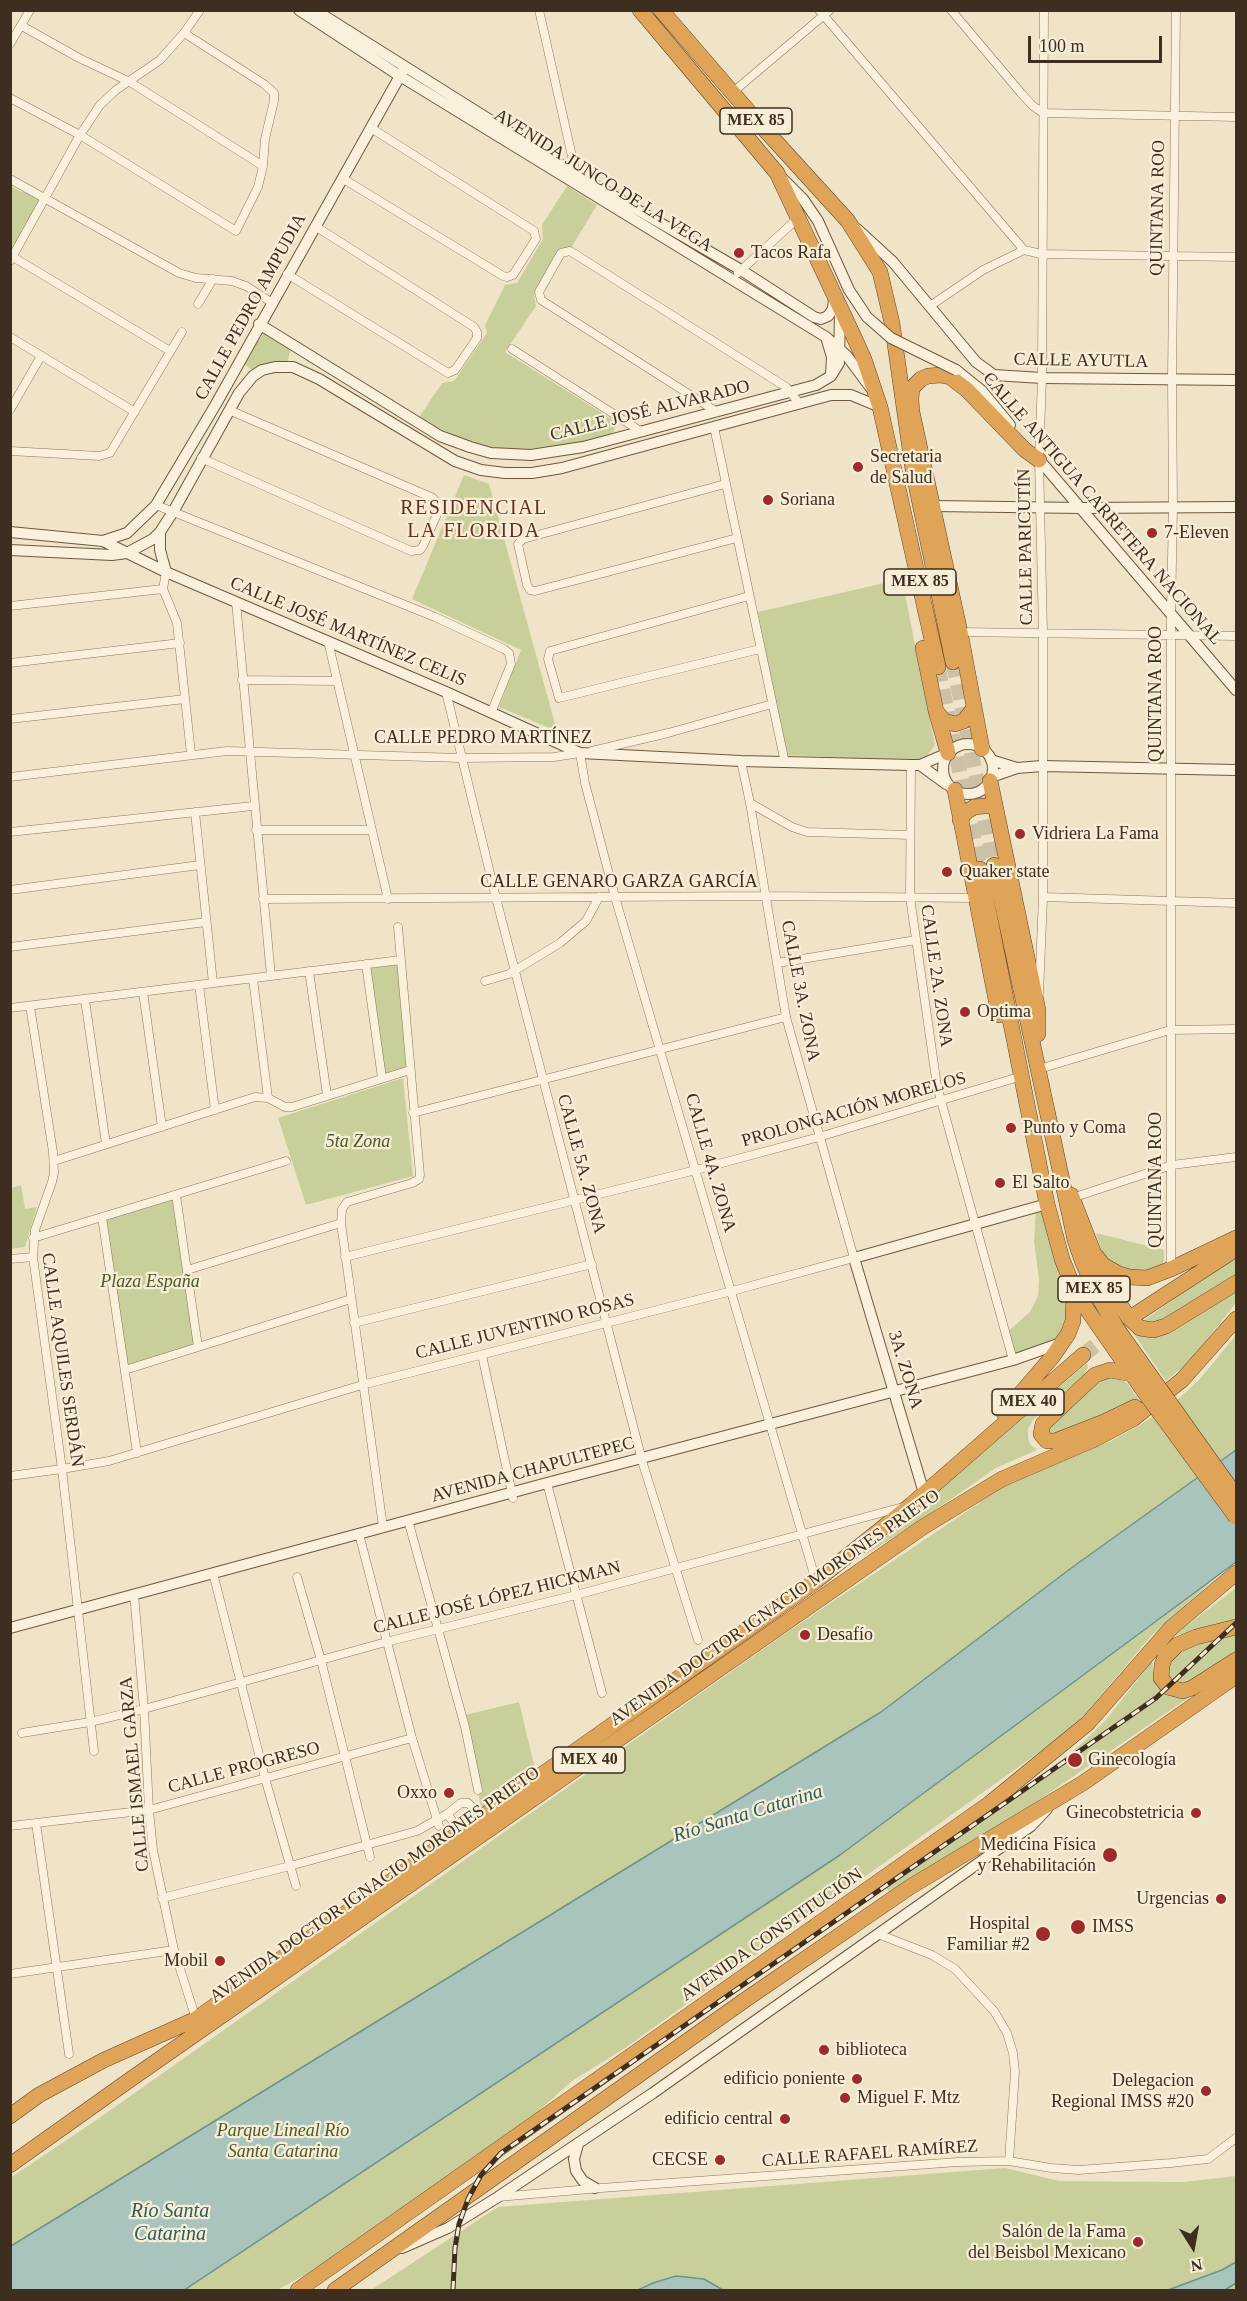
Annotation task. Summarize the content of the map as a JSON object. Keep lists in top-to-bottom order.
{
  "streets": {
    "highway": [
      "MEX 85",
      "MEX 40",
      "AVENIDA DOCTOR IGNACIO MORONES PRIETO",
      "AVENIDA CONSTITUCIÓN"
    ],
    "street": [
      "AVENIDA JUNCO DE LA VEGA",
      "QUINTANA ROO",
      "CALLE PEDRO AMPUDIA",
      "CALLE AYUTLA",
      "CALLE JOSÉ ALVARADO",
      "CALLE ANTIGUA CARRETERA NACIONAL",
      "CALLE PARICUTÍN",
      "CALLE JOSÉ MARTÍNEZ CELIS",
      "CALLE PEDRO MARTÍNEZ",
      "CALLE GENARO GARZA GARCÍA",
      "CALLE 2A. ZONA",
      "CALLE 3A. ZONA",
      "PROLONGACIÓN MORELOS",
      "CALLE 4A. ZONA",
      "CALLE 5A. ZONA",
      "CALLE JUVENTINO ROSAS",
      "CALLE AQUILES SERDÁN",
      "3A. ZONA",
      "AVENIDA CHAPULTEPEC",
      "CALLE JOSÉ LÓPEZ HICKMAN",
      "CALLE PROGRESO",
      "CALLE ISMAEL GARZA",
      "CALLE RAFAEL RAMÍREZ"
    ]
  },
  "crossings": [
    ["MEX 85", "AVENIDA JUNCO DE LA VEGA"],
    ["MEX 85", "CALLE AYUTLA"],
    ["MEX 85", "CALLE JOSÉ ALVARADO"],
    ["MEX 85", "CALLE ANTIGUA CARRETERA NACIONAL"],
    ["MEX 85", "PROLONGACIÓN MORELOS"],
    ["MEX 85", "CALLE JUVENTINO ROSAS"],
    ["AVENIDA JUNCO DE LA VEGA", "CALLE PEDRO AMPUDIA"],
    ["AVENIDA JUNCO DE LA VEGA", "CALLE JOSÉ ALVARADO"],
    ["QUINTANA ROO", "CALLE AYUTLA"],
    ["QUINTANA ROO", "CALLE ANTIGUA CARRETERA NACIONAL"],
    ["CALLE PEDRO AMPUDIA", "CALLE JOSÉ ALVARADO"],
    ["CALLE PEDRO AMPUDIA", "CALLE JOSÉ MARTÍNEZ CELIS"],
    ["CALLE AYUTLA", "CALLE PARICUTÍN"],
    ["CALLE ANTIGUA CARRETERA NACIONAL", "CALLE PARICUTÍN"],
    ["CALLE JOSÉ MARTÍNEZ CELIS", "CALLE PEDRO MARTÍNEZ"],
    ["CALLE JOSÉ MARTÍNEZ CELIS", "CALLE 4A. ZONA"],
    ["CALLE JOSÉ MARTÍNEZ CELIS", "CALLE 5A. ZONA"],
    ["CALLE PEDRO MARTÍNEZ", "CALLE 2A. ZONA"],
    ["CALLE PEDRO MARTÍNEZ", "CALLE 3A. ZONA"],
    ["CALLE PEDRO MARTÍNEZ", "CALLE 4A. ZONA"],
    ["CALLE PEDRO MARTÍNEZ", "CALLE 5A. ZONA"],
    ["CALLE GENARO GARZA GARCÍA", "CALLE 2A. ZONA"],
    ["CALLE GENARO GARZA GARCÍA", "CALLE 3A. ZONA"],
    ["CALLE GENARO GARZA GARCÍA", "CALLE 4A. ZONA"],
    ["CALLE GENARO GARZA GARCÍA", "CALLE 5A. ZONA"],
    ["CALLE 2A. ZONA", "PROLONGACIÓN MORELOS"],
    ["CALLE 2A. ZONA", "CALLE JUVENTINO ROSAS"],
    ["CALLE 2A. ZONA", "AVENIDA CHAPULTEPEC"],
    ["CALLE 3A. ZONA", "PROLONGACIÓN MORELOS"],
    ["CALLE 3A. ZONA", "CALLE JUVENTINO ROSAS"],
    ["CALLE 3A. ZONA", "3A. ZONA"],
    ["PROLONGACIÓN MORELOS", "CALLE 4A. ZONA"],
    ["PROLONGACIÓN MORELOS", "CALLE 5A. ZONA"],
    ["CALLE 4A. ZONA", "CALLE JUVENTINO ROSAS"],
    ["CALLE 4A. ZONA", "AVENIDA CHAPULTEPEC"],
    ["CALLE 4A. ZONA", "CALLE JOSÉ LÓPEZ HICKMAN"],
    ["CALLE 4A. ZONA", "AVENIDA DOCTOR IGNACIO MORONES PRIETO"],
    ["CALLE 5A. ZONA", "CALLE JUVENTINO ROSAS"],
    ["CALLE 5A. ZONA", "AVENIDA CHAPULTEPEC"],
    ["CALLE 5A. ZONA", "CALLE JOSÉ LÓPEZ HICKMAN"],
    ["CALLE JUVENTINO ROSAS", "CALLE AQUILES SERDÁN"],
    ["CALLE JUVENTINO ROSAS", "3A. ZONA"],
    ["CALLE AQUILES SERDÁN", "AVENIDA CHAPULTEPEC"],
    ["CALLE AQUILES SERDÁN", "CALLE JOSÉ LÓPEZ HICKMAN"],
    ["3A. ZONA", "AVENIDA CHAPULTEPEC"],
    ["3A. ZONA", "AVENIDA DOCTOR IGNACIO MORONES PRIETO"],
    ["AVENIDA CHAPULTEPEC", "CALLE ISMAEL GARZA"],
    ["CALLE JOSÉ LÓPEZ HICKMAN", "AVENIDA DOCTOR IGNACIO MORONES PRIETO"],
    ["CALLE JOSÉ LÓPEZ HICKMAN", "CALLE ISMAEL GARZA"],
    ["AVENIDA DOCTOR IGNACIO MORONES PRIETO", "CALLE ISMAEL GARZA"],
    ["CALLE PROGRESO", "CALLE ISMAEL GARZA"]
  ],
  "districts": ["RESIDENCIAL LA FLORIDA"],
  "water": ["Río Santa Catarina"],
  "parks": ["5ta Zona", "Plaza España", "Parque Lineal Río Santa Catarina"],
  "places": [
    "Tacos Rafa",
    "Secretaria de Salud",
    "Soriana",
    "7-Eleven",
    "Vidriera La Fama",
    "Quaker state",
    "Optima",
    "Punto y Coma",
    "El Salto",
    "Desafío",
    "Ginecología",
    "Oxxo",
    "Ginecobstetricia",
    "Medicina Física y Rehabilitación",
    "Urgencias",
    "IMSS",
    "Hospital Familiar #2",
    "Mobil",
    "biblioteca",
    "edificio poniente",
    "Delegacion Regional IMSS #20",
    "Miguel F. Mtz",
    "edificio central",
    "CECSE",
    "Salón de la Fama del Beisbol Mexicano"
  ],
  "scale_bar": "100 m",
  "north": "bottom"
}
